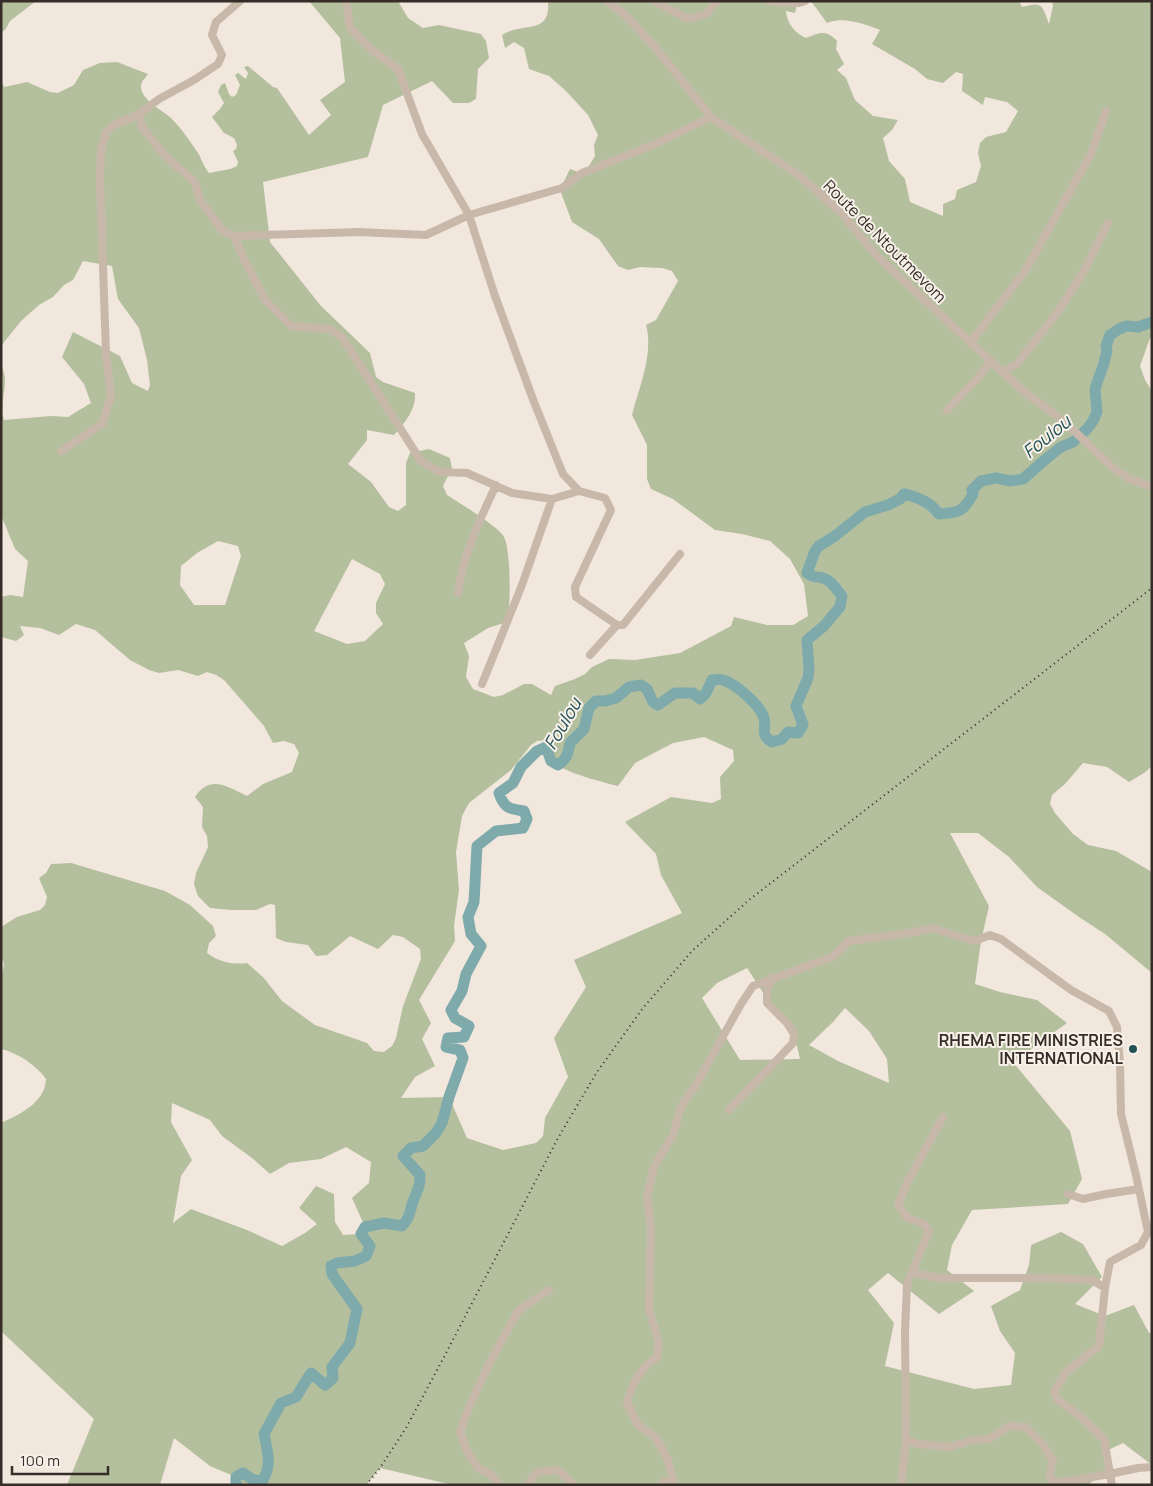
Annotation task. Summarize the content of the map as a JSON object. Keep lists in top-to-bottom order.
{
  "streets": {
    "street": ["Route de Ntoutmevom"]
  },
  "water": ["Foulou"],
  "places": ["RHEMA FIRE MINISTRIES INTERNATIONAL"],
  "scale_bar": "100 m"
}
